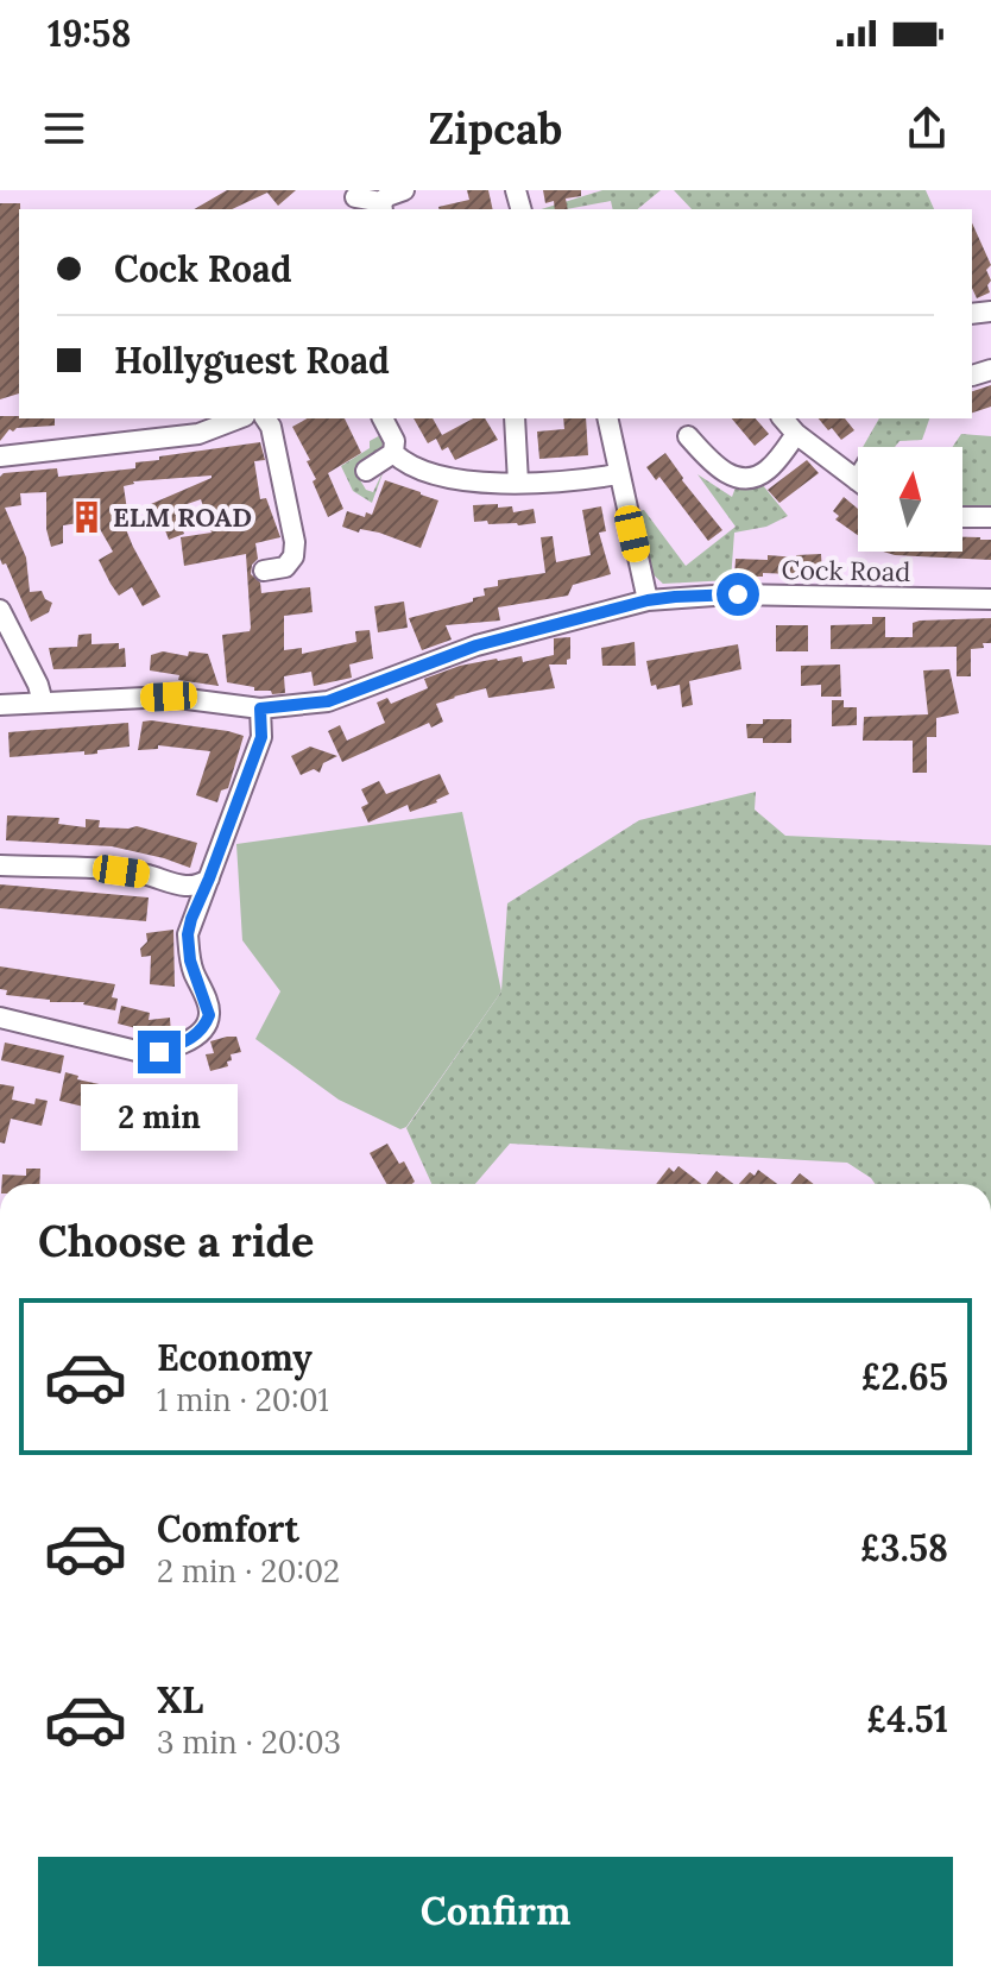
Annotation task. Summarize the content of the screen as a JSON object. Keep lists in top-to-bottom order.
{
  "streets": {
    "street": ["Cock Road"]
  },
  "places": {
    "building": ["ELM ROAD"]
  },
  "north": "top",
  "page": {
    "status": "19:58",
    "header": "Zipcab",
    "banner": ["Cock Road", "Hollyguest Road"],
    "bubble": "2 min",
    "heading": "Choose a ride",
    "list": [
      {
        "name": "Economy",
        "note": "1 min · 20:01",
        "value": "£2.65"
      },
      {
        "name": "Comfort",
        "note": "2 min · 20:02",
        "value": "£3.58"
      },
      {
        "name": "XL",
        "note": "3 min · 20:03",
        "value": "£4.51"
      }
    ],
    "buttons": "Confirm"
  }
}
